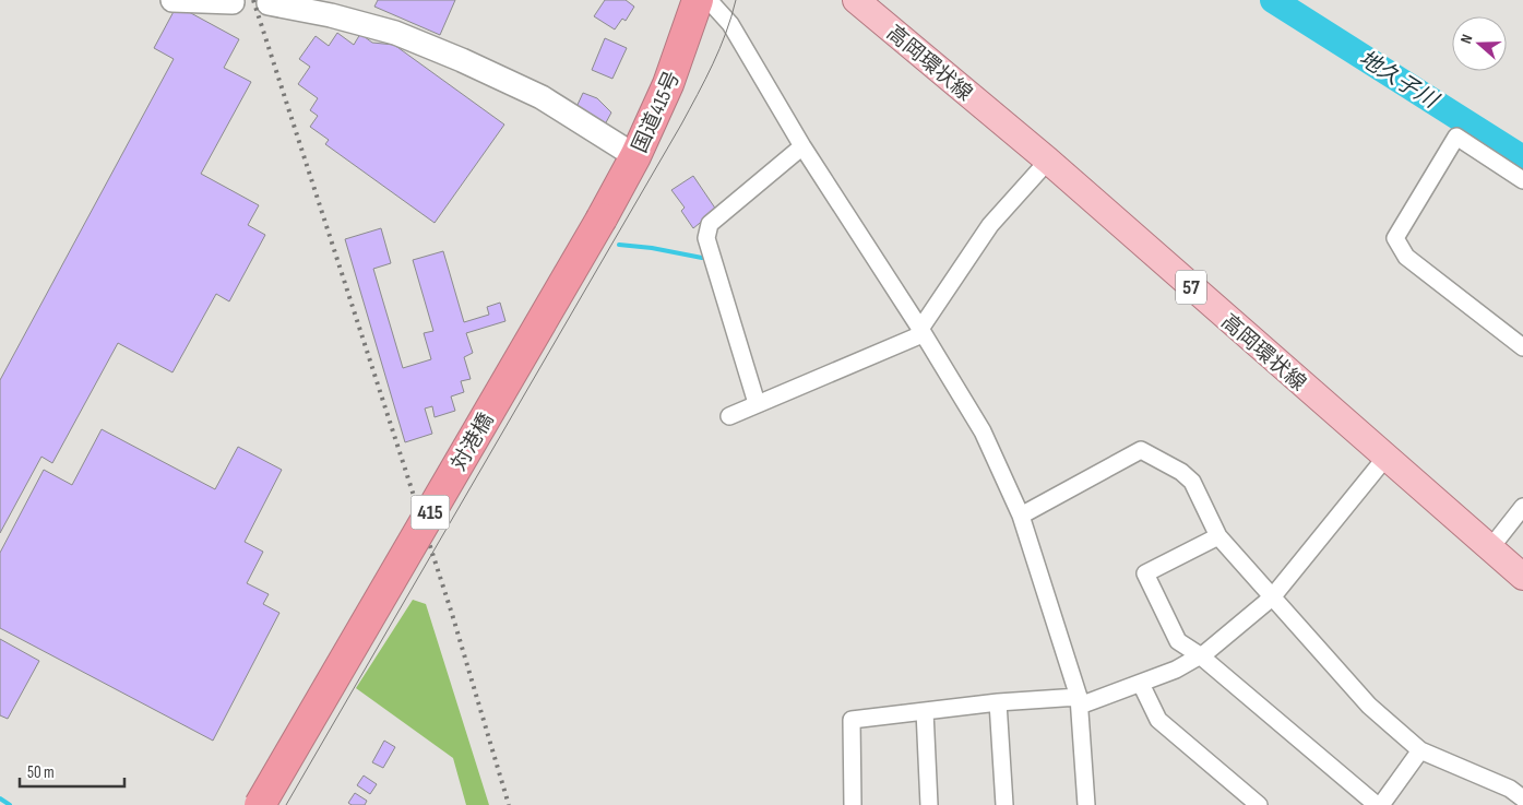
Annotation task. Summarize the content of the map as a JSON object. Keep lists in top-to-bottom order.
{
  "streets": {
    "highway": ["国道415号", "対港橋", "415"],
    "main road": ["高岡環状線", "57"]
  },
  "crossings": [
    ["国道415号", "対港橋"]
  ],
  "water": ["地久子川"],
  "scale_bar": "50 m",
  "north": "left"
}
